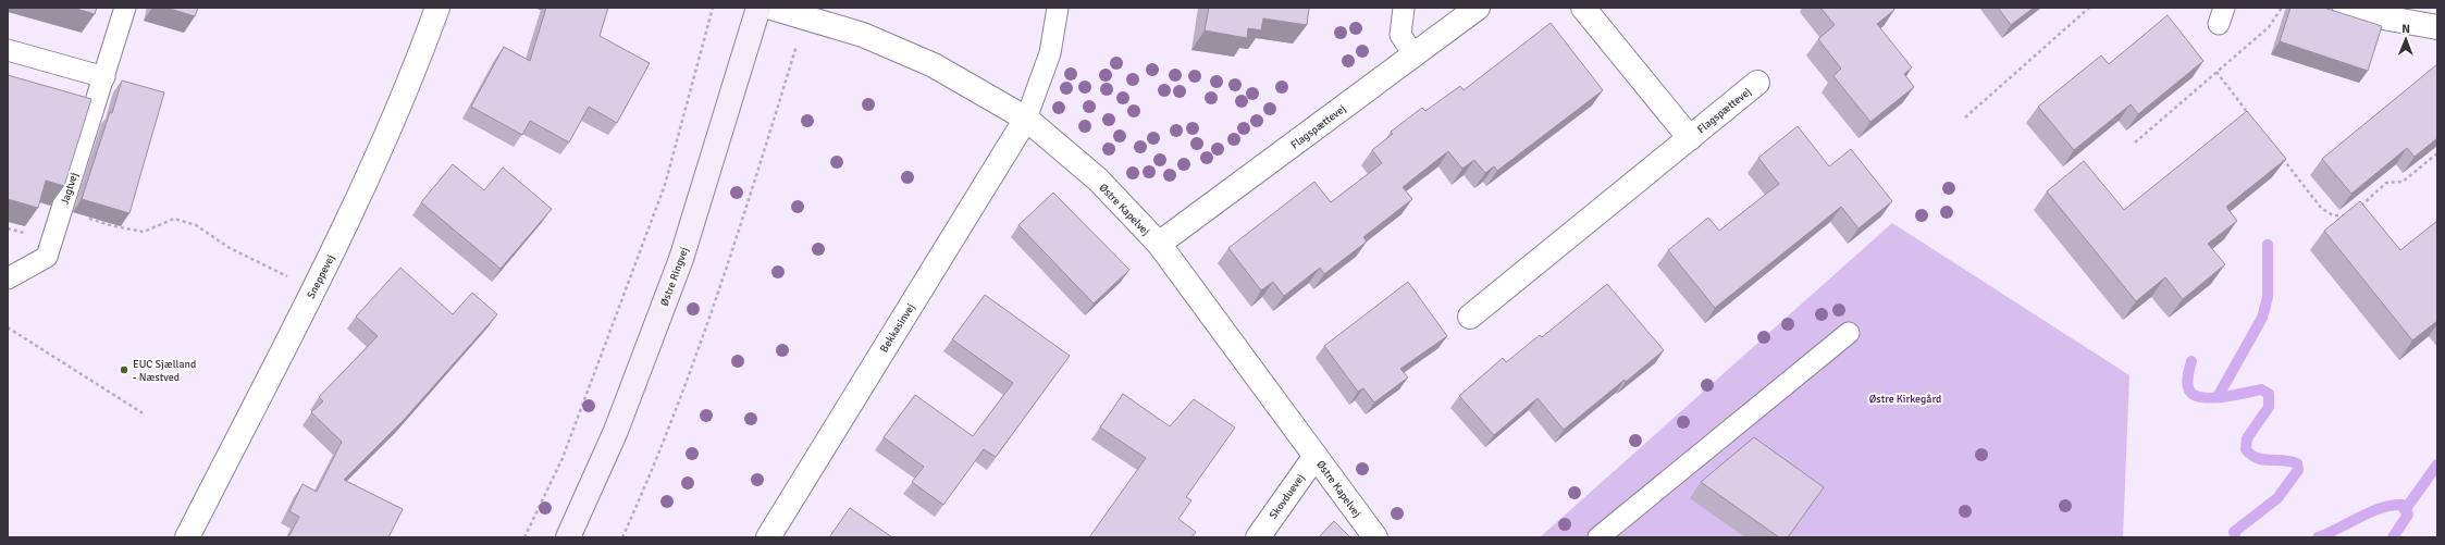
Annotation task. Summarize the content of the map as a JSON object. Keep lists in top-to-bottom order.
{
  "streets": {
    "street": [
      "Flagspættevej",
      "Østre Kapelvej",
      "Sneppevej",
      "Østre Ringvej",
      "Bekkasinvej",
      "Skovduevej"
    ],
    "lane": ["Jagtvej"]
  },
  "crossings": [
    ["Flagspættevej", "Østre Kapelvej"],
    ["Østre Kapelvej", "Bekkasinvej"],
    ["Østre Kapelvej", "Skovduevej"]
  ],
  "parks": ["Østre Kirkegård"],
  "places": ["EUC Sjælland - Næstved"],
  "north": "top"
}
